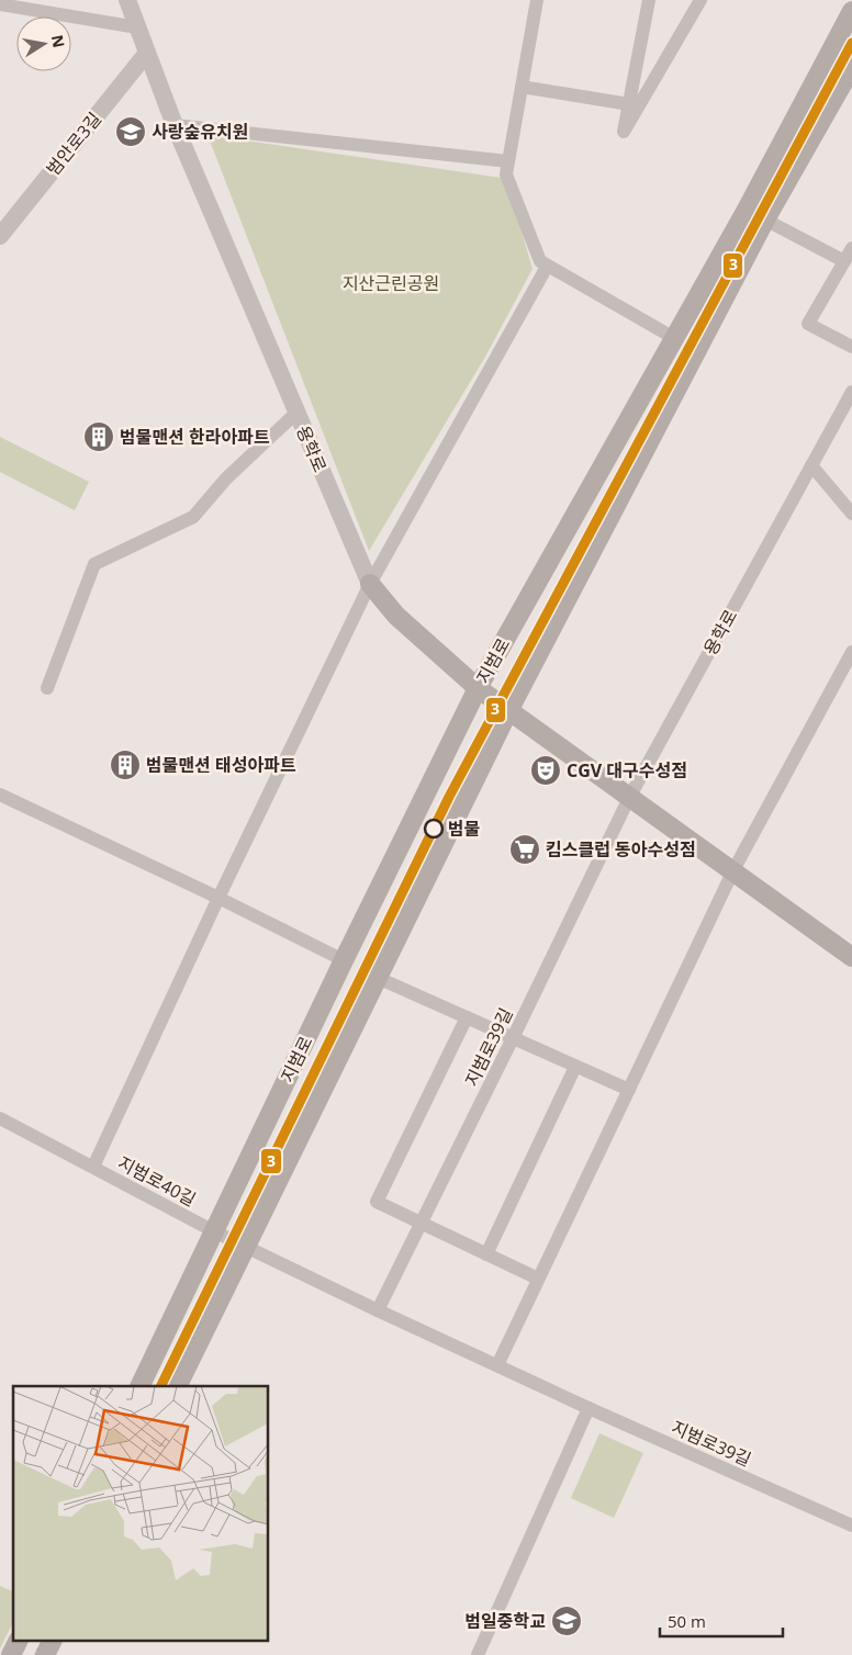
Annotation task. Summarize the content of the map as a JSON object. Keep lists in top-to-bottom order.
{
  "streets": {
    "main road": ["용학로", "지범로"],
    "street": ["범안로3길", "지범로39길", "지범로40길"]
  },
  "crossings": [
    ["범안로3길", "용학로"],
    ["용학로", "지범로"],
    ["용학로", "지범로39길"],
    ["지범로", "지범로39길"],
    ["지범로", "지범로40길"],
    ["지범로39길", "지범로40길"]
  ],
  "parks": ["지산근린공원"],
  "places": {
    "school or university": ["사랑숲유치원", "범일중학교"],
    "building": ["범물맨션 한라아파트", "범물맨션 태성아파트"],
    "theatre": ["CGV 대구수성점"],
    "other": ["범물"],
    "supermarket": ["킴스클럽 동아수성점"]
  },
  "lines": ["transit line 3"],
  "scale_bar": "50 m",
  "north": "right"
}
